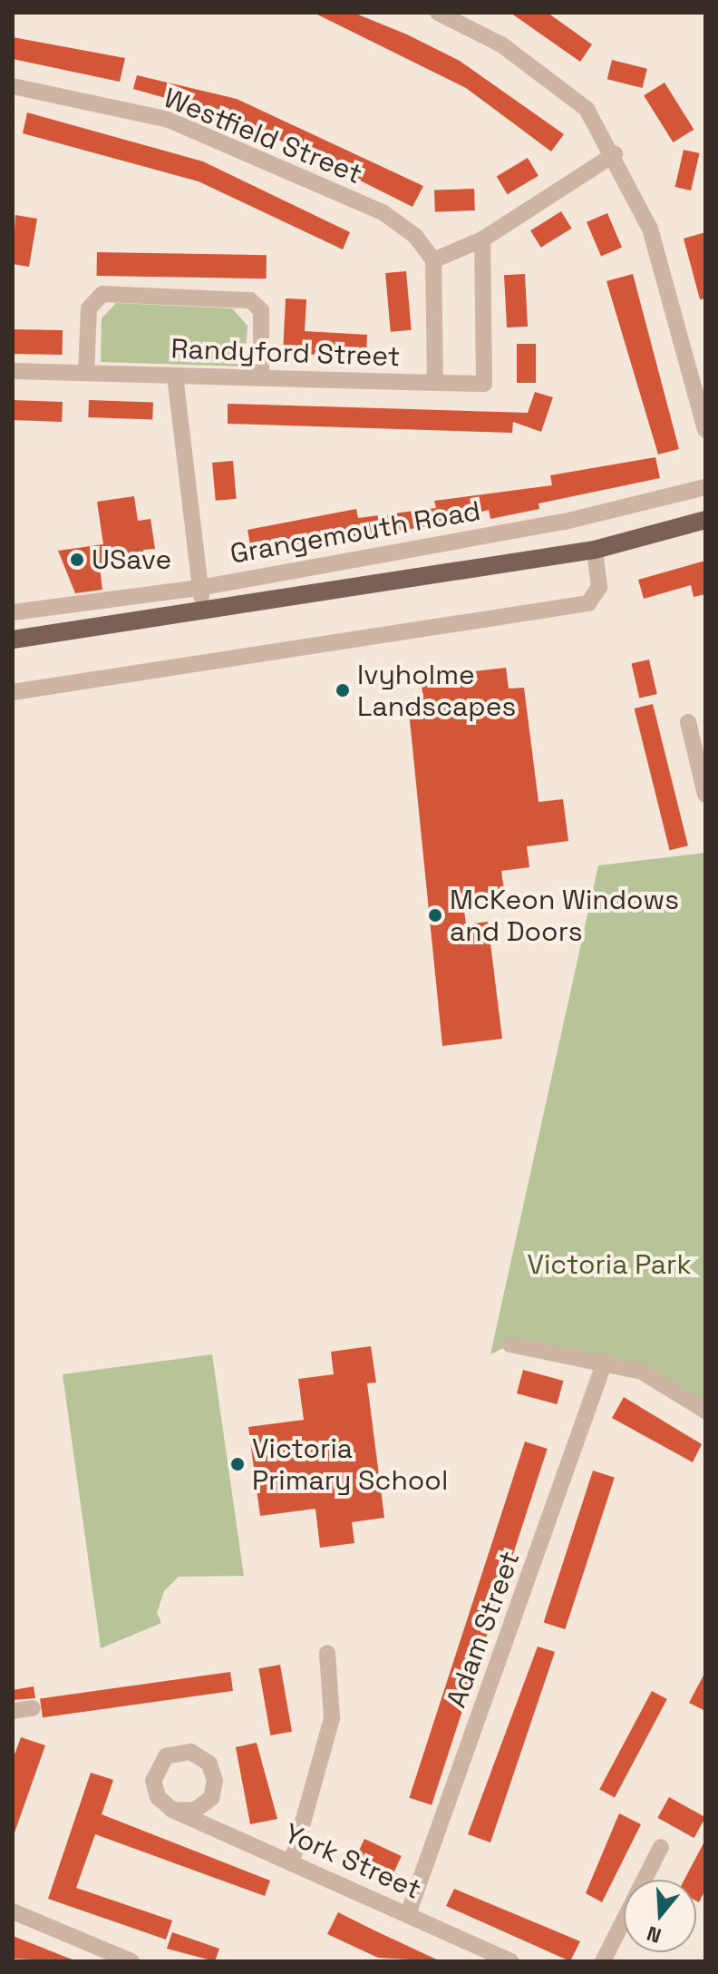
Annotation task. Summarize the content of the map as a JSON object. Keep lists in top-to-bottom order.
{
  "streets": {
    "main road": ["Grangemouth Road"],
    "street": [
      "Westfield Street",
      "Randyford Street",
      "Adam Street",
      "York Street"
    ]
  },
  "crossings": [
    ["Westfield Street", "Randyford Street"],
    ["Adam Street", "York Street"]
  ],
  "parks": ["Victoria Park"],
  "places": [
    "USave",
    "Ivyholme Landscapes",
    "McKeon Windows and Doors",
    "Victoria Primary School"
  ],
  "north": "bottom"
}
